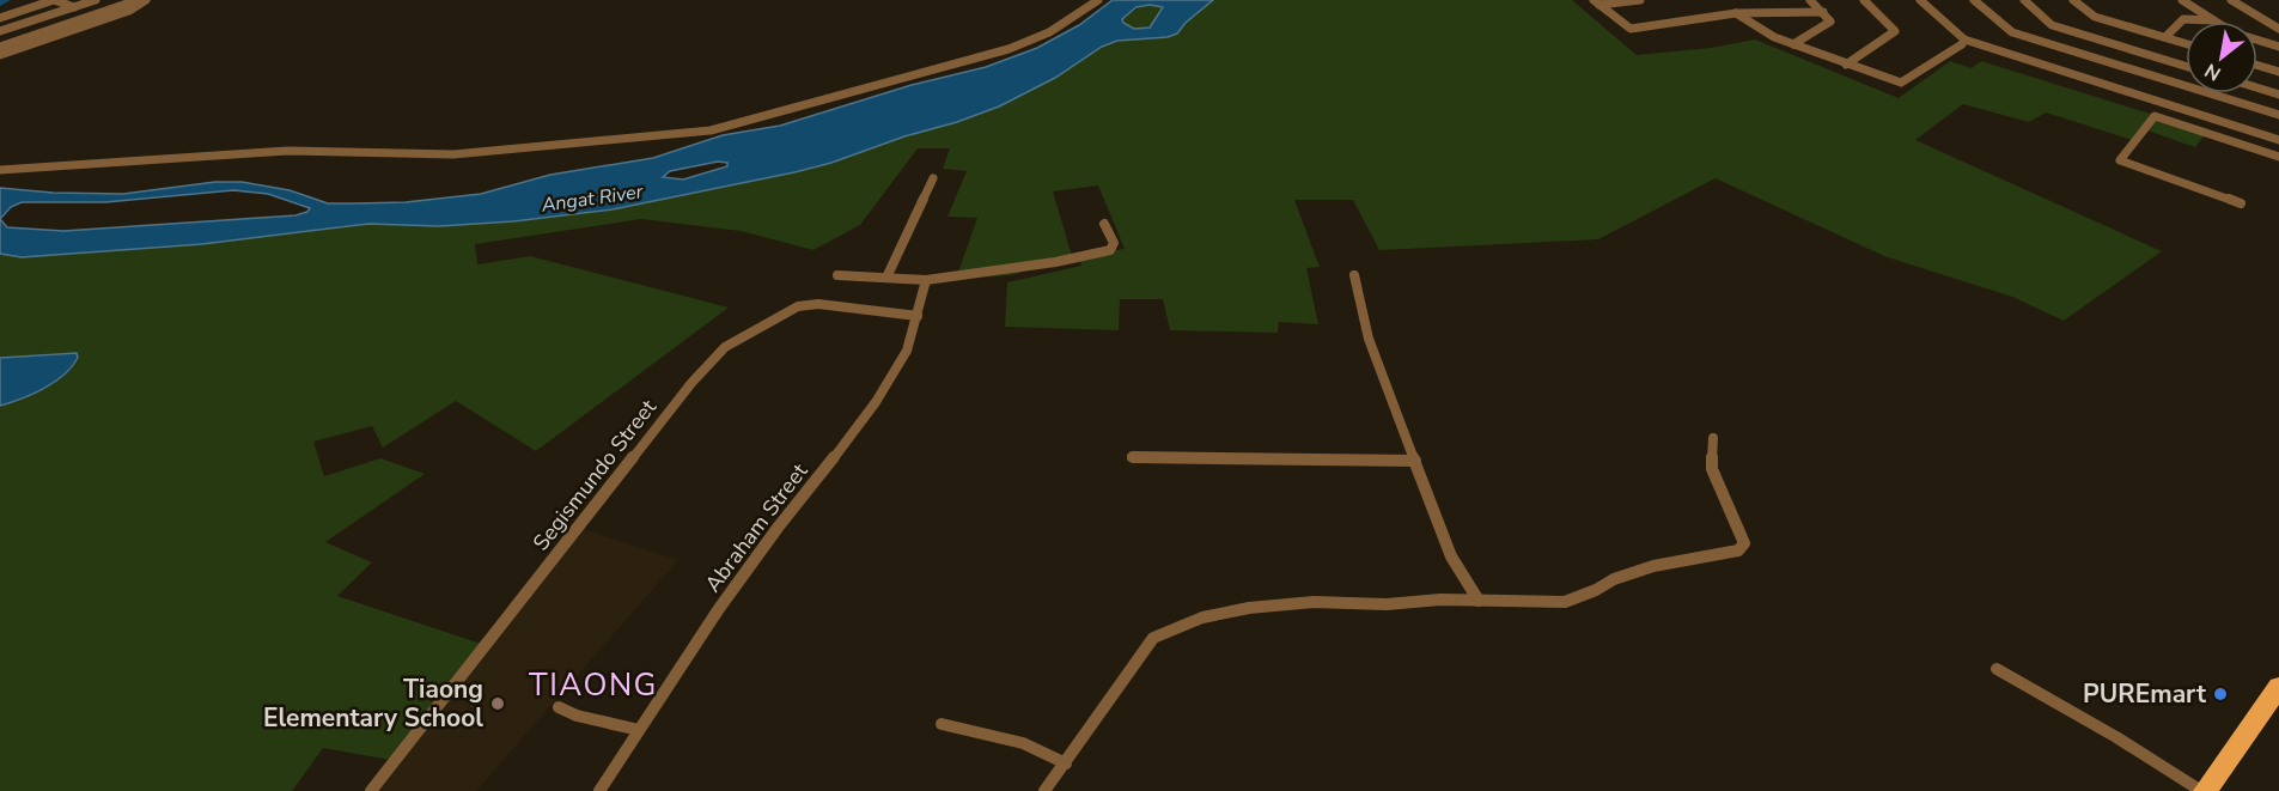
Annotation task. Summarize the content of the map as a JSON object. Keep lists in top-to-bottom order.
{
  "streets": {
    "street": ["Segismundo Street", "Abraham Street"]
  },
  "crossings": [
    ["Segismundo Street", "Abraham Street"]
  ],
  "districts": ["TIAONG"],
  "water": ["Angat River"],
  "places": ["PUREmart", "Tiaong Elementary School"],
  "north": "bottom left"
}
